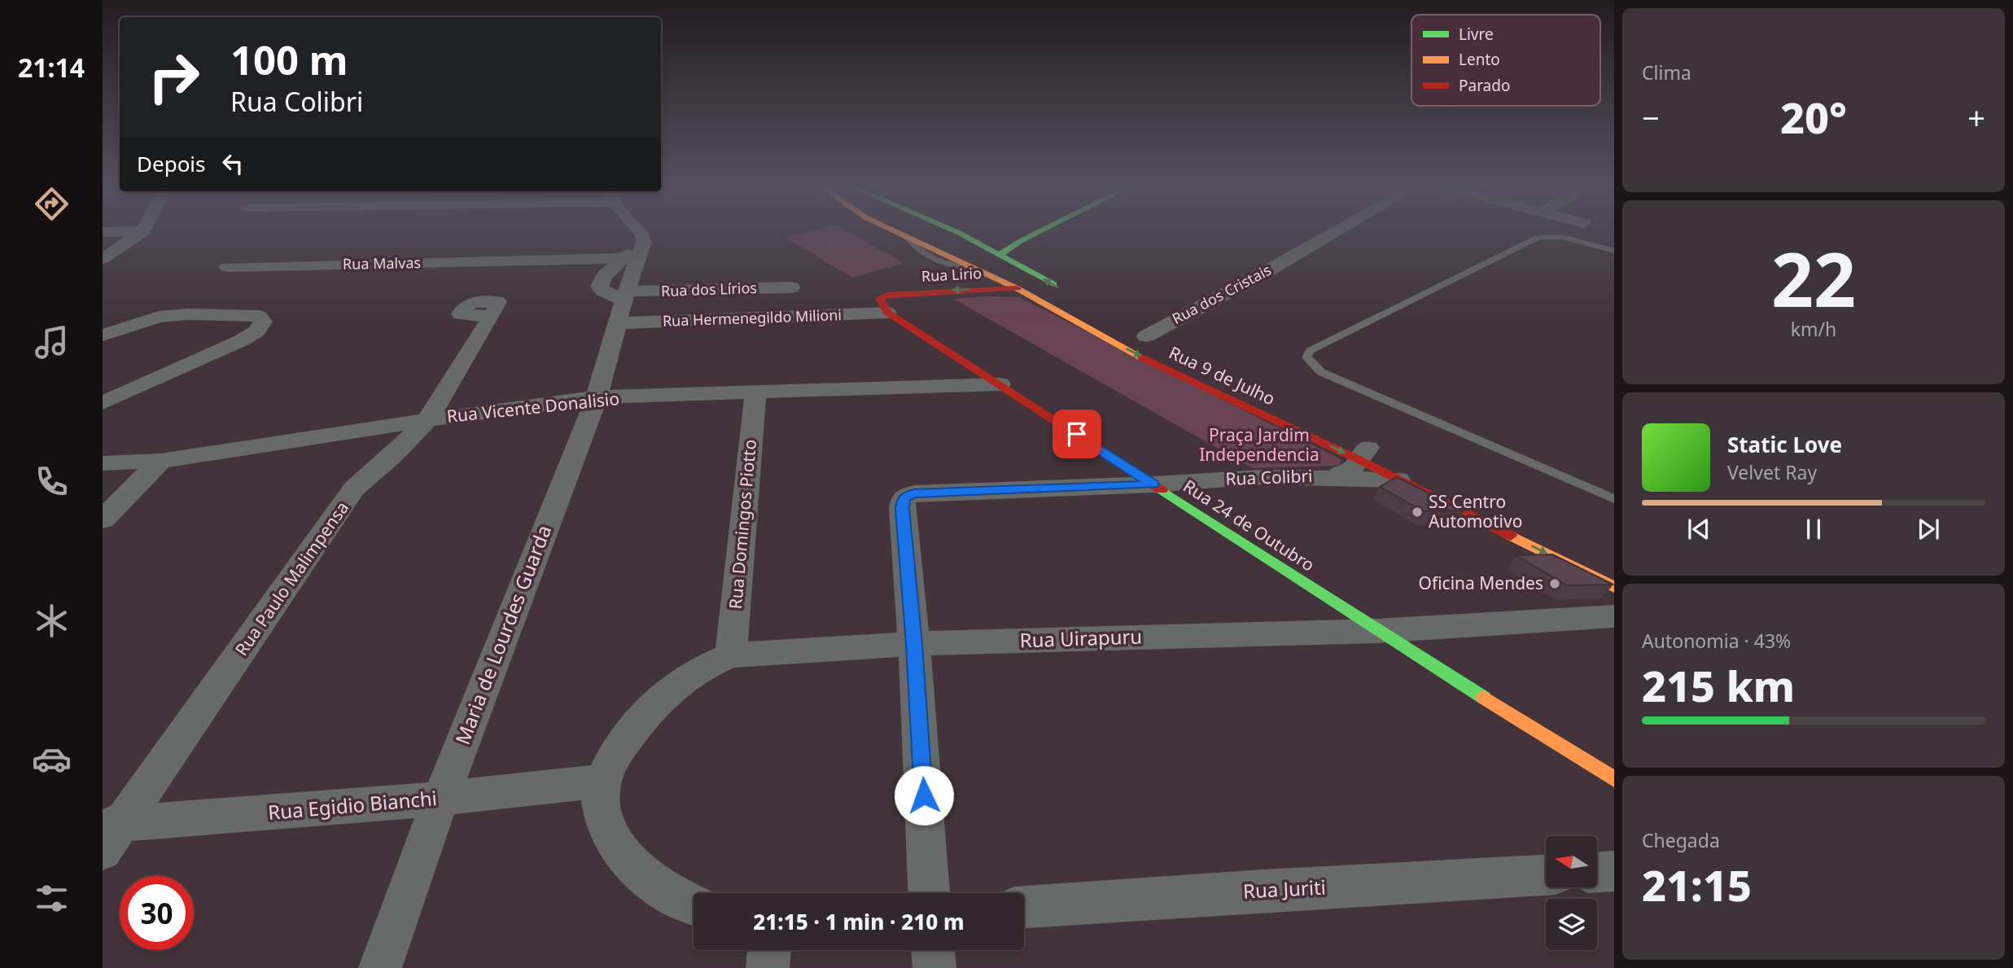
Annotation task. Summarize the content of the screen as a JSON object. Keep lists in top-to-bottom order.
{
  "streets": {
    "main road": ["Rua Lirio", "Rua 9 de Julho", "Rua 24 de Outubro"],
    "street": [
      "Rua Malvas",
      "Rua dos Lírios",
      "Rua dos Cristais",
      "Rua Hermenegildo Milioni",
      "Rua Vicente Donalisio",
      "Rua Colibri",
      "Rua Domingos Piotto",
      "Rua Paulo Malimpensa",
      "Maria de Lourdes Guarda",
      "Rua Uirapuru",
      "Rua Egidio Bianchi",
      "Rua Juriti"
    ]
  },
  "crossings": [
    ["Rua Lirio", "Rua Hermenegildo Milioni"],
    ["Rua Lirio", "Rua 9 de Julho"],
    ["Rua Lirio", "Rua 24 de Outubro"],
    ["Rua dos Lírios", "Rua Hermenegildo Milioni"],
    ["Rua dos Lírios", "Maria de Lourdes Guarda"],
    ["Rua Hermenegildo Milioni", "Rua 24 de Outubro"],
    ["Rua Hermenegildo Milioni", "Maria de Lourdes Guarda"],
    ["Rua 9 de Julho", "Rua Colibri"],
    ["Rua Vicente Donalisio", "Rua Domingos Piotto"],
    ["Rua Vicente Donalisio", "Rua 24 de Outubro"],
    ["Rua Vicente Donalisio", "Rua Paulo Malimpensa"],
    ["Rua Vicente Donalisio", "Maria de Lourdes Guarda"],
    ["Rua Colibri", "Rua 24 de Outubro"],
    ["Rua Colibri", "Rua Uirapuru"],
    ["Rua Domingos Piotto", "Rua Uirapuru"],
    ["Rua 24 de Outubro", "Rua Uirapuru"],
    ["Rua Paulo Malimpensa", "Rua Egidio Bianchi"],
    ["Maria de Lourdes Guarda", "Rua Egidio Bianchi"],
    ["Rua Uirapuru", "Rua Egidio Bianchi"]
  ],
  "parks": ["Praça Jardim Independencia"],
  "places": ["SS Centro Automotivo", "Oficina Mendes"],
  "legend": ["Livre", "Lento", "Parado"],
  "north": "left",
  "page": {
    "tabs": "21:14",
    "tile": [
      "Clima",
      ["22", "km/h"],
      ["Autonomia · 43%", "215 km"],
      ["Chegada", "21:15"]
    ],
    "turn": ["100 m", "Rua Colibri"],
    "heat": ["−", "20°", "+"],
    "then": "Depois",
    "song": ["Static Love", "Velvet Ray"],
    "limit": "30",
    "trip": "21:15 · 1 min · 210 m"
  }
}
